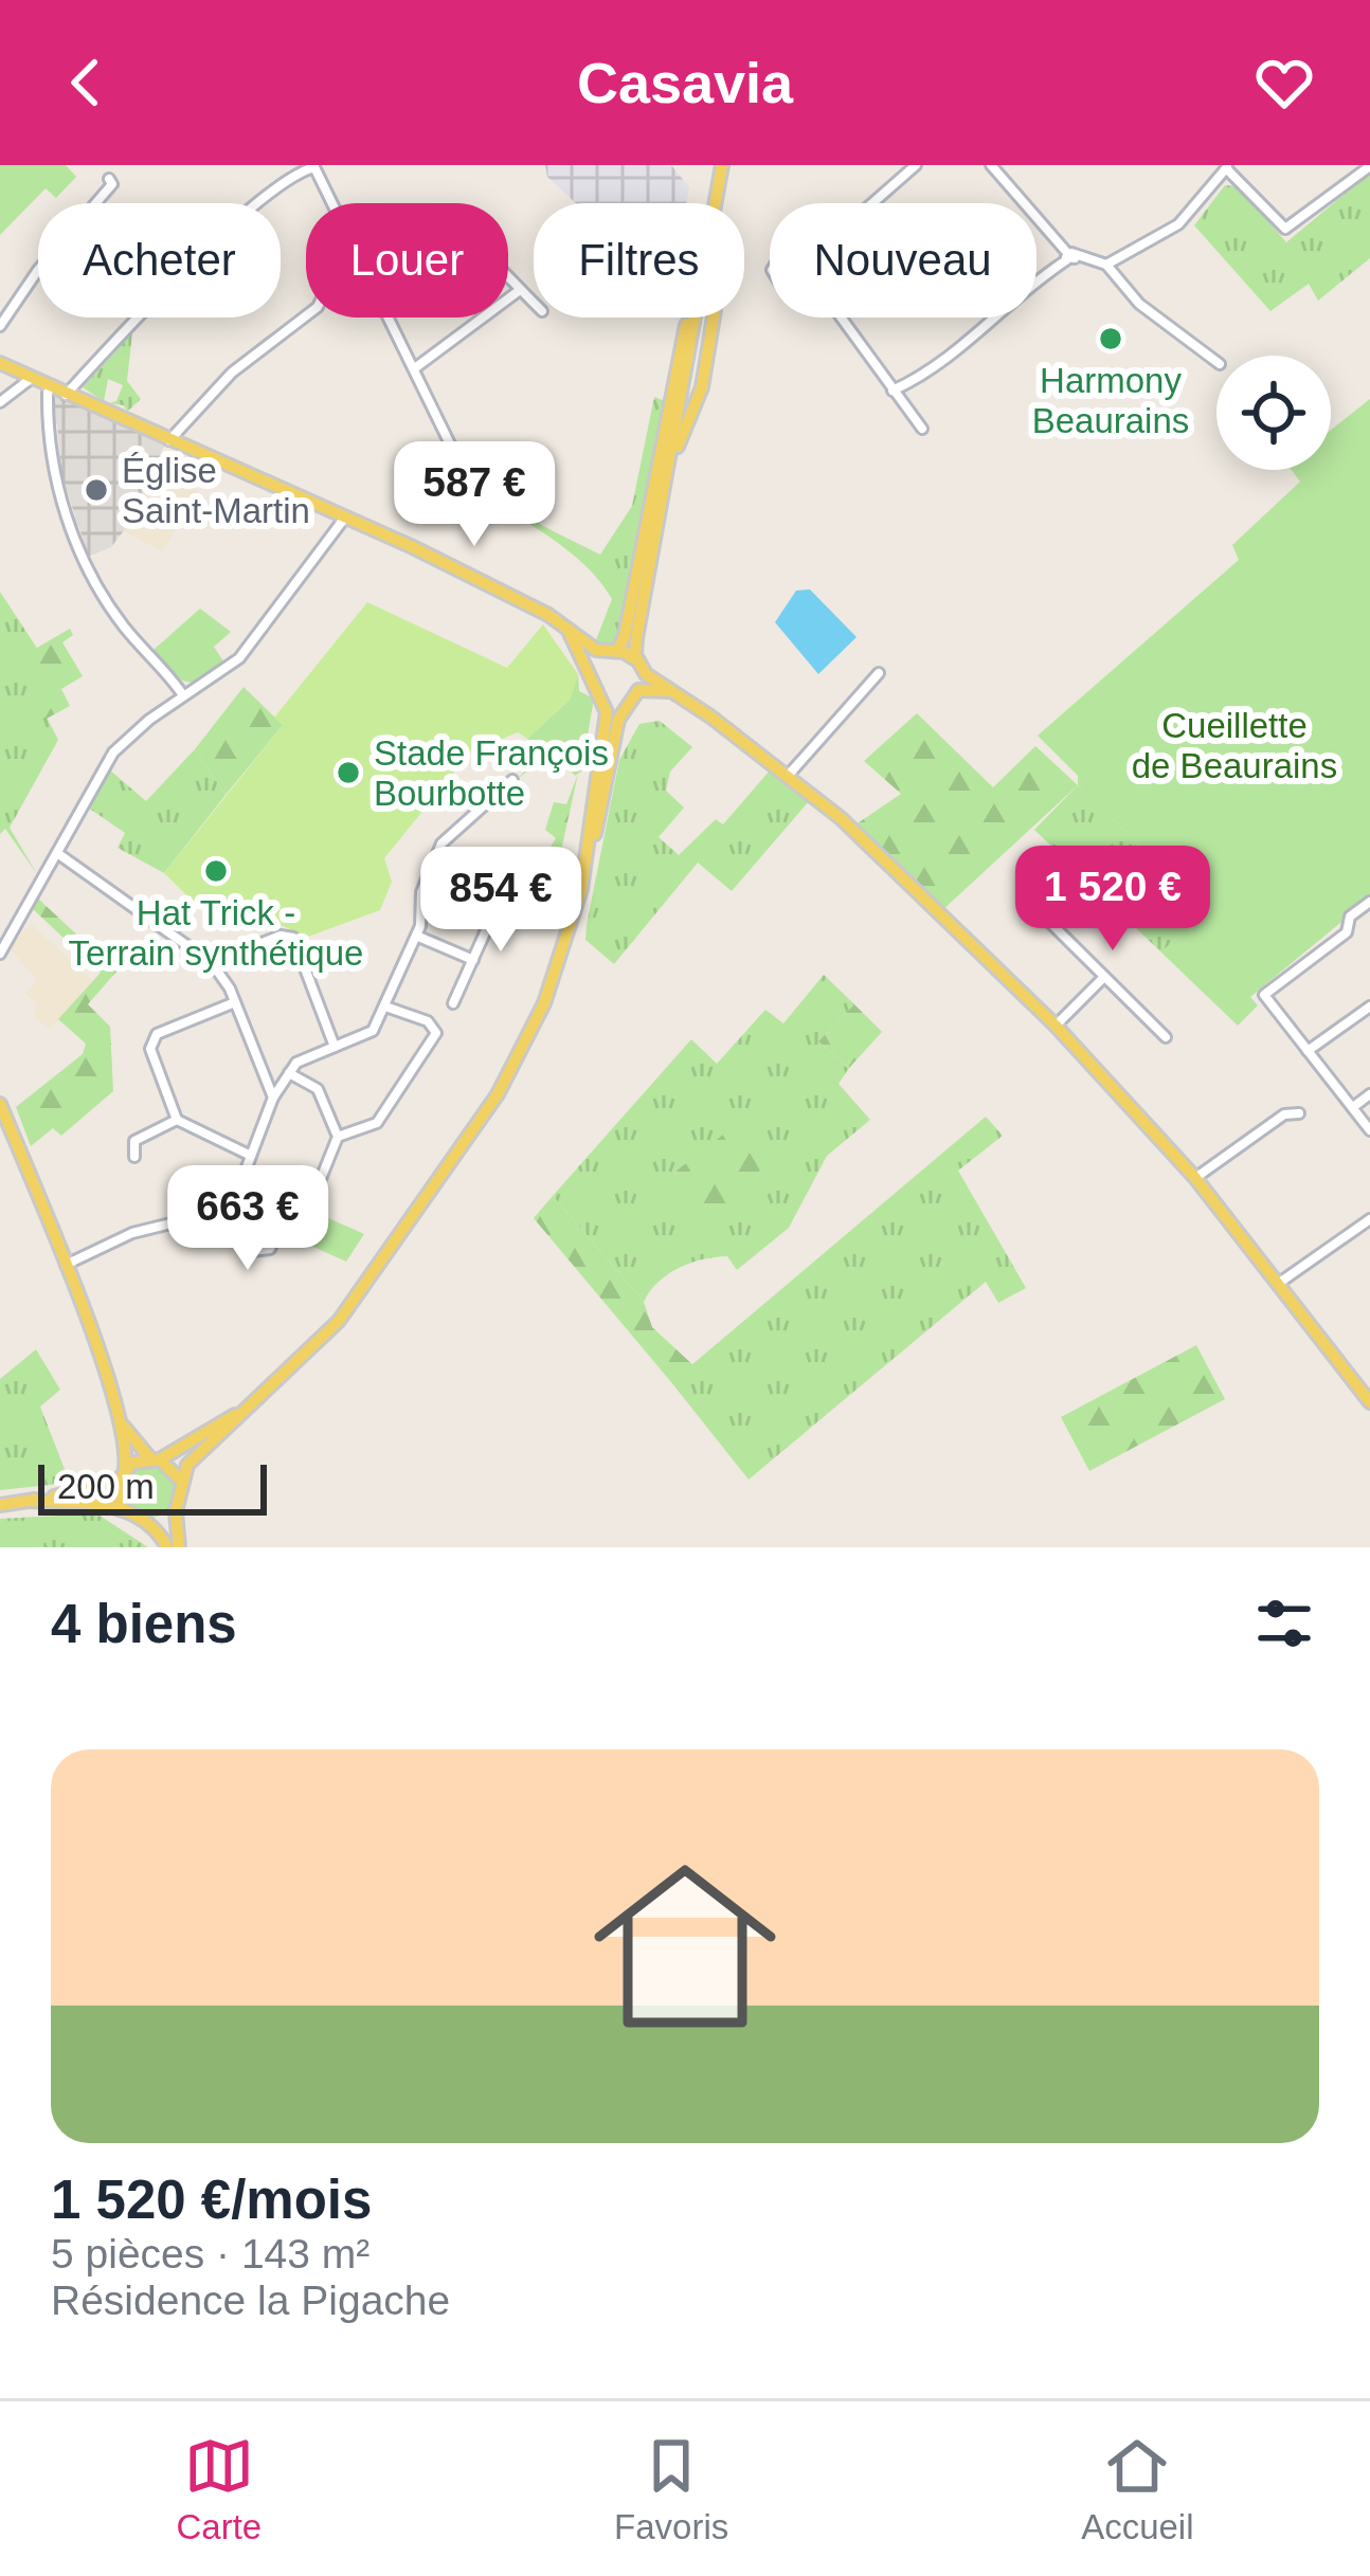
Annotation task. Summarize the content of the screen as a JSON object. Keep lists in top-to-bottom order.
{
  "parks": ["Cueillette de Beaurains"],
  "places": [
    "Harmony Beaurains",
    "Église Saint-Martin",
    "Stade François Bourbotte",
    "Hat Trick - Terrain synthétique"
  ],
  "scale_bar": "200 m",
  "page": {
    "header": "Casavia",
    "chip": [
      "Acheter",
      "Louer",
      "Filtres",
      "Nouveau"
    ],
    "price": [
      "587 €",
      "1 520 €",
      "854 €",
      "663 €"
    ],
    "scale": "200 m",
    "heading": "4 biens",
    "list": [
      {
        "name": "1 520 €/mois",
        "note": "5 pièces · 143 m² · Résidence la Pigache"
      }
    ],
    "tabs": ["Carte", "Favoris", "Accueil"]
  }
}
